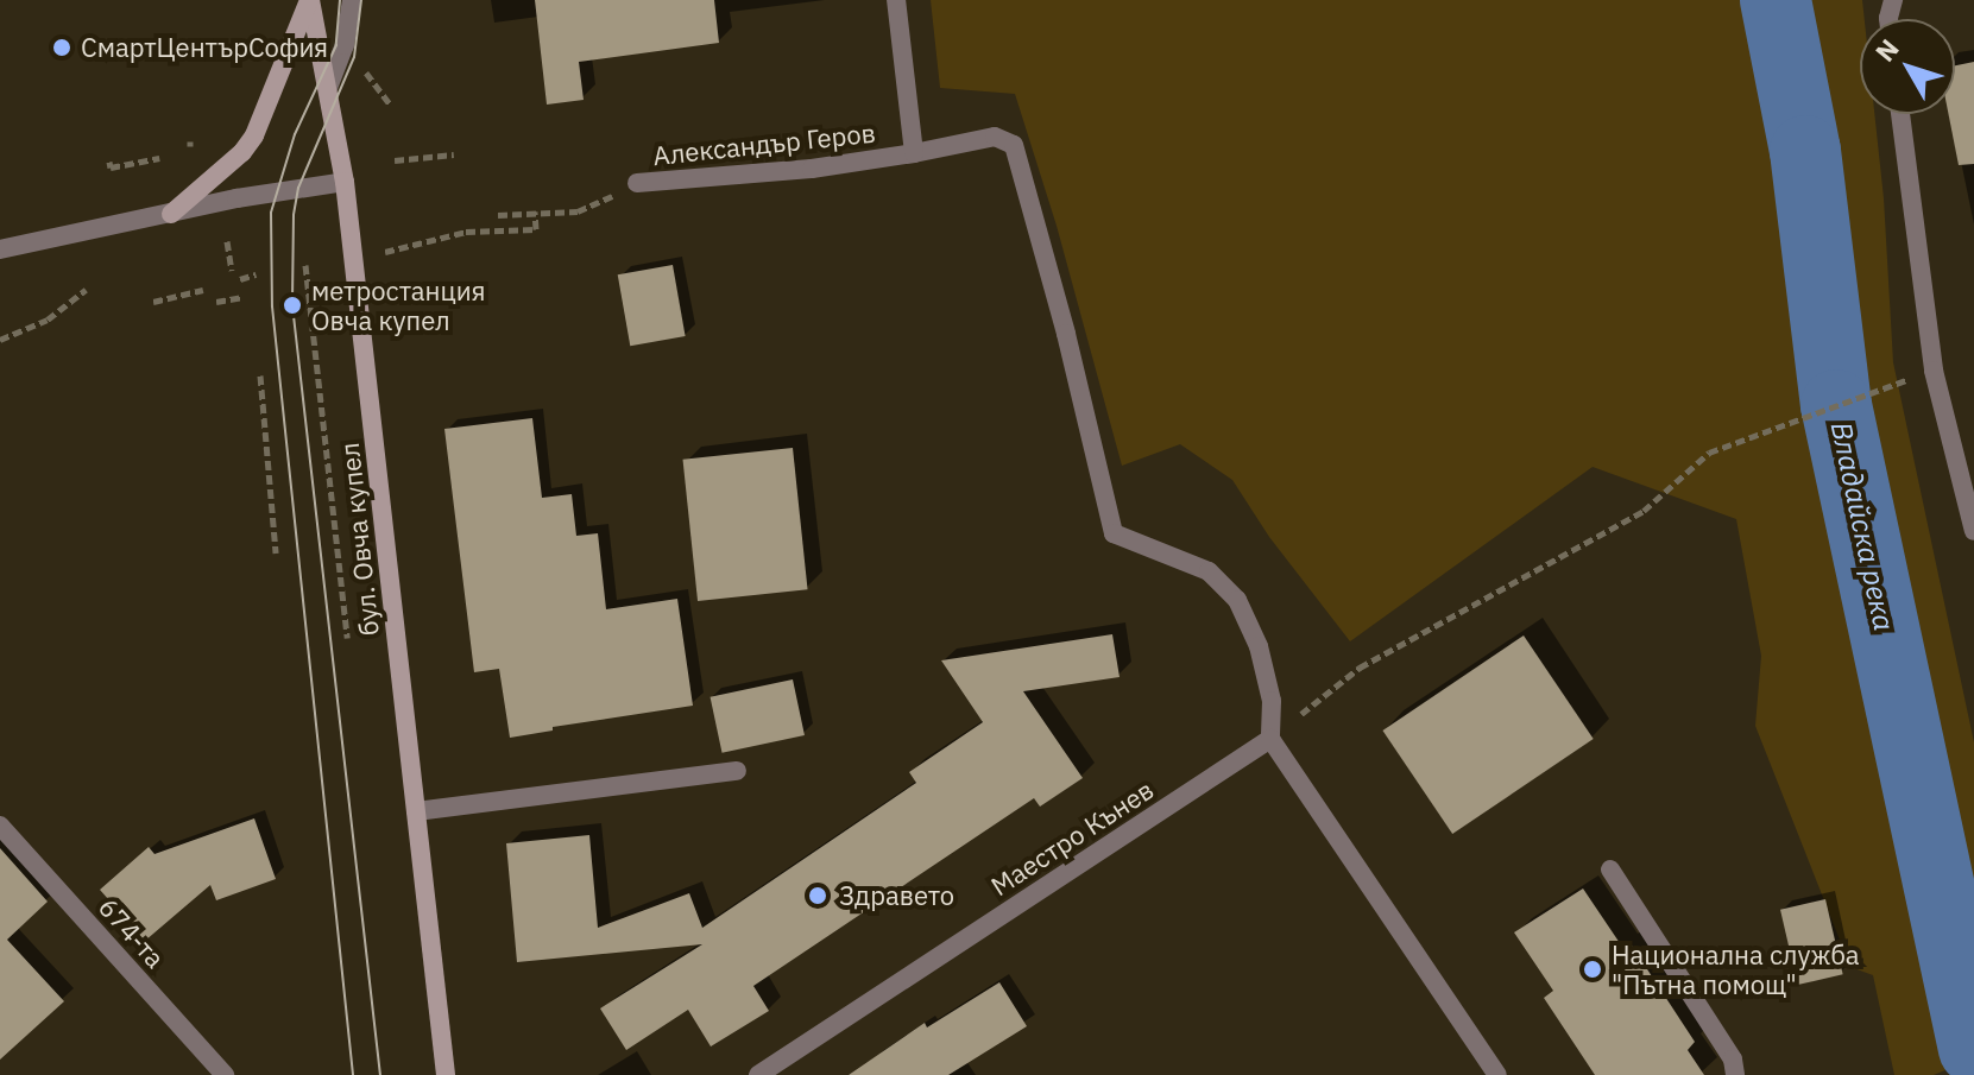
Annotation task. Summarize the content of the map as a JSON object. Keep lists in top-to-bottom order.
{
  "streets": {
    "main road": ["бул. Овча купел"],
    "street": ["Александър Геров", "Маестро Кънев", "674-та"]
  },
  "water": ["Владайска река"],
  "places": [
    "СмартЦентърСофия",
    "метростанция Овча купел",
    "Здравето",
    "Национална служба \"Пътна помощ\""
  ],
  "north": "top left"
}
